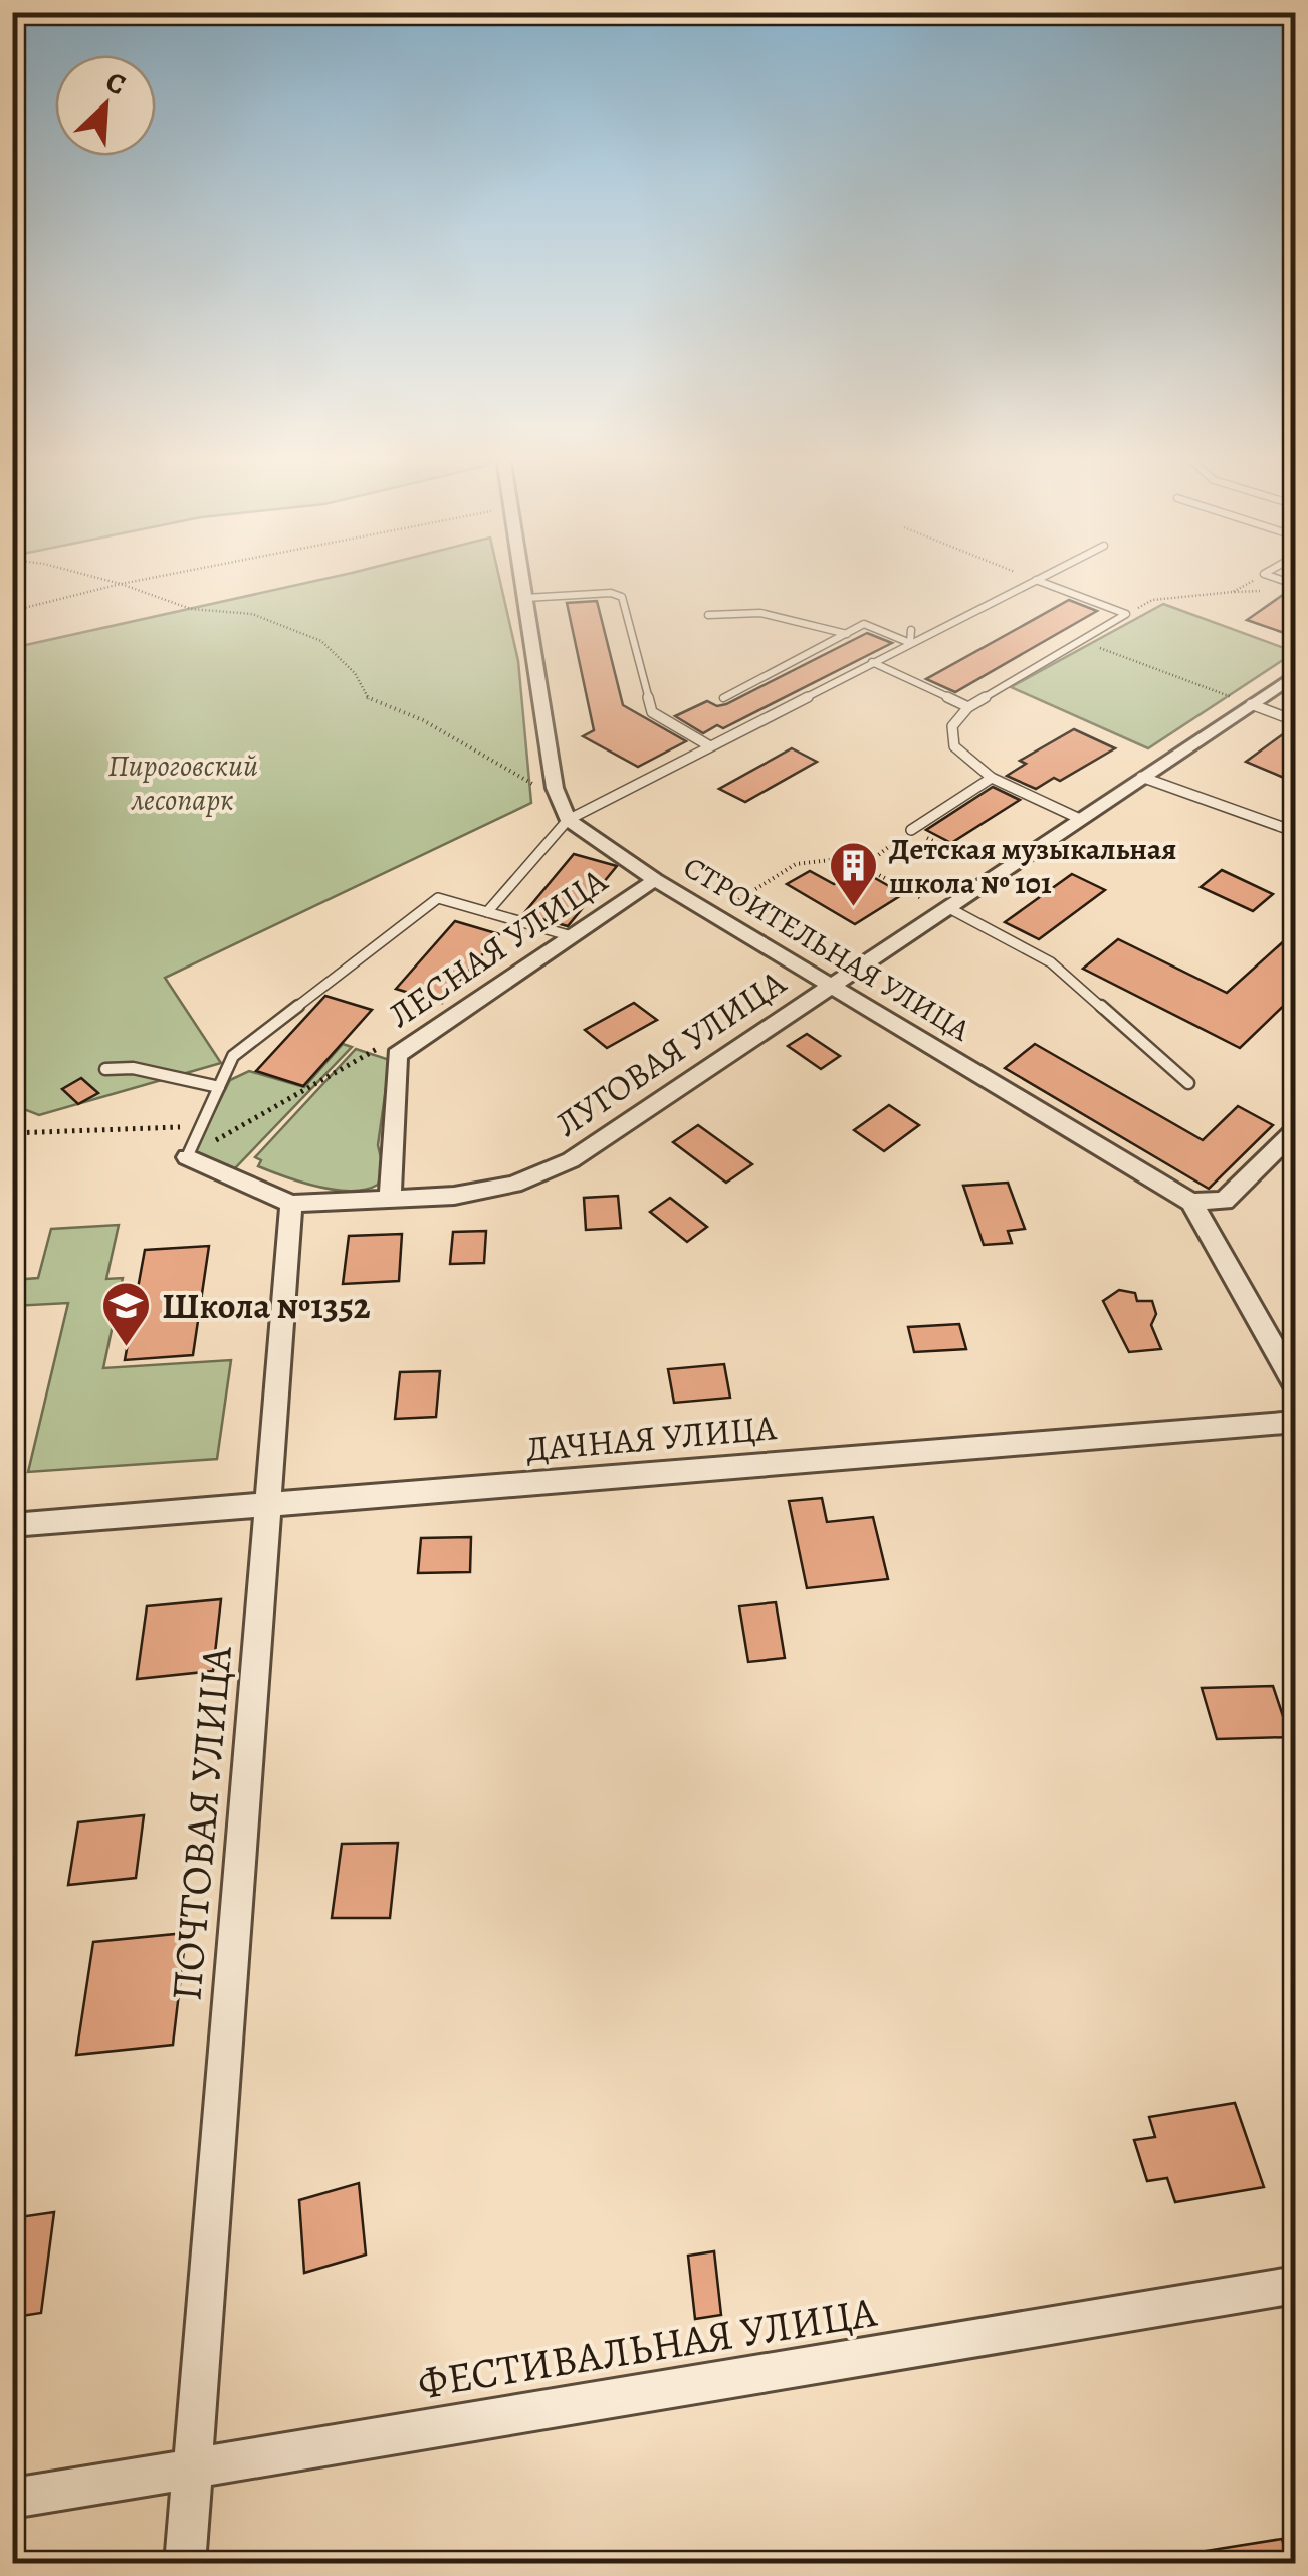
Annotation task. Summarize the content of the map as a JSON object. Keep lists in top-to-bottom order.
{
  "streets": {
    "street": [
      "ЛЕСНАЯ УЛИЦА",
      "СТРОИТЕЛЬНАЯ УЛИЦА",
      "ЛУГОВАЯ УЛИЦА",
      "ДАЧНАЯ УЛИЦА",
      "ПОЧТОВАЯ УЛИЦА",
      "ФЕСТИВАЛЬНАЯ УЛИЦА"
    ]
  },
  "crossings": [
    ["ЛЕСНАЯ УЛИЦА", "СТРОИТЕЛЬНАЯ УЛИЦА"],
    ["ЛЕСНАЯ УЛИЦА", "ЛУГОВАЯ УЛИЦА"],
    ["СТРОИТЕЛЬНАЯ УЛИЦА", "ЛУГОВАЯ УЛИЦА"],
    ["ЛУГОВАЯ УЛИЦА", "ПОЧТОВАЯ УЛИЦА"],
    ["ДАЧНАЯ УЛИЦА", "ПОЧТОВАЯ УЛИЦА"],
    ["ПОЧТОВАЯ УЛИЦА", "ФЕСТИВАЛЬНАЯ УЛИЦА"]
  ],
  "parks": ["Пироговский лесопарк"],
  "places": {
    "building": ["Детская музыкальная школа № 101"],
    "school or university": ["Школа №1352"]
  },
  "north": "top right"
}
